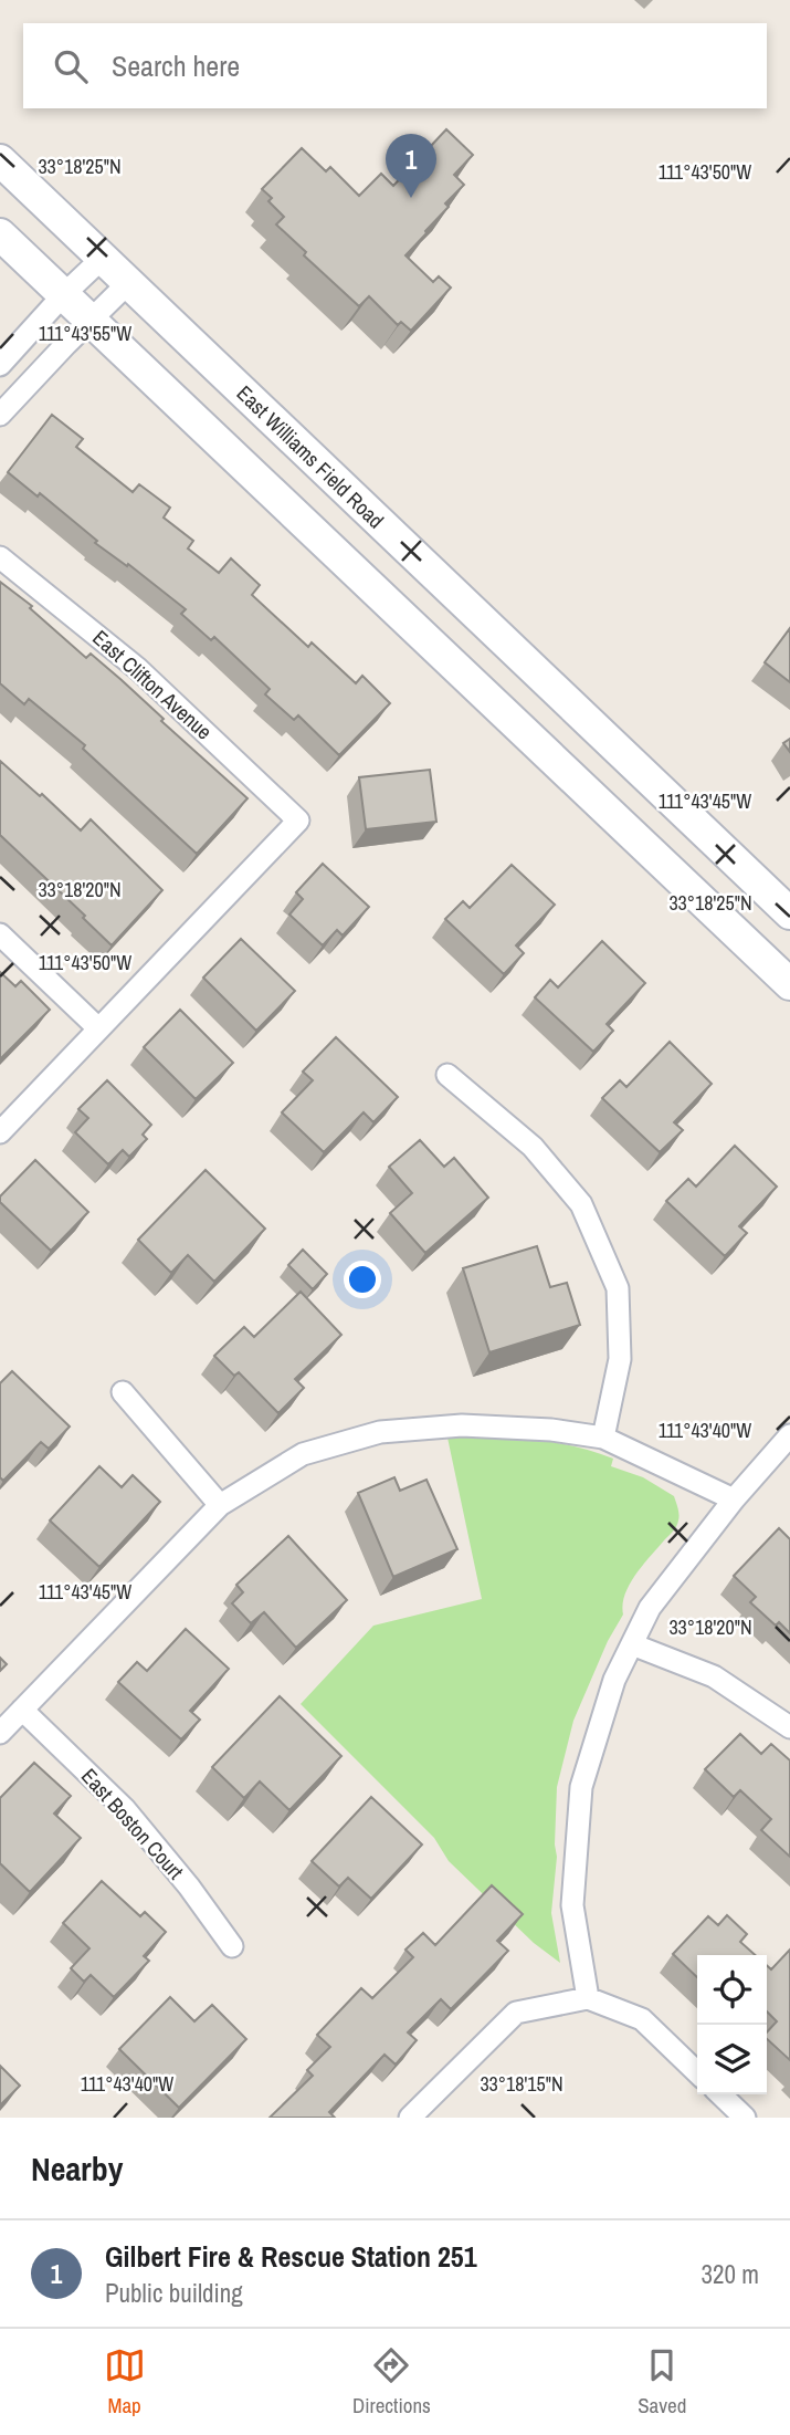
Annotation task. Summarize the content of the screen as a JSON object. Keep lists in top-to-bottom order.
{
  "streets": {
    "main road": ["East Williams Field Road"],
    "street": ["East Clifton Avenue", "East Boston Court"]
  },
  "page": {
    "search": "Search here",
    "pins": "1",
    "heading": "Nearby",
    "list": [
      {
        "mark": "1",
        "name": "Gilbert Fire & Rescue Station 251",
        "note": "Public building",
        "value": "320 m"
      }
    ],
    "nav": ["Map", "Directions", "Saved"]
  },
  "coordinates": [
    "33°18'25\"N",
    "111°43'50\"W",
    "111°43'55\"W",
    "111°43'45\"W",
    "33°18'20\"N",
    "111°43'40\"W",
    "33°18'15\"N"
  ]
}
